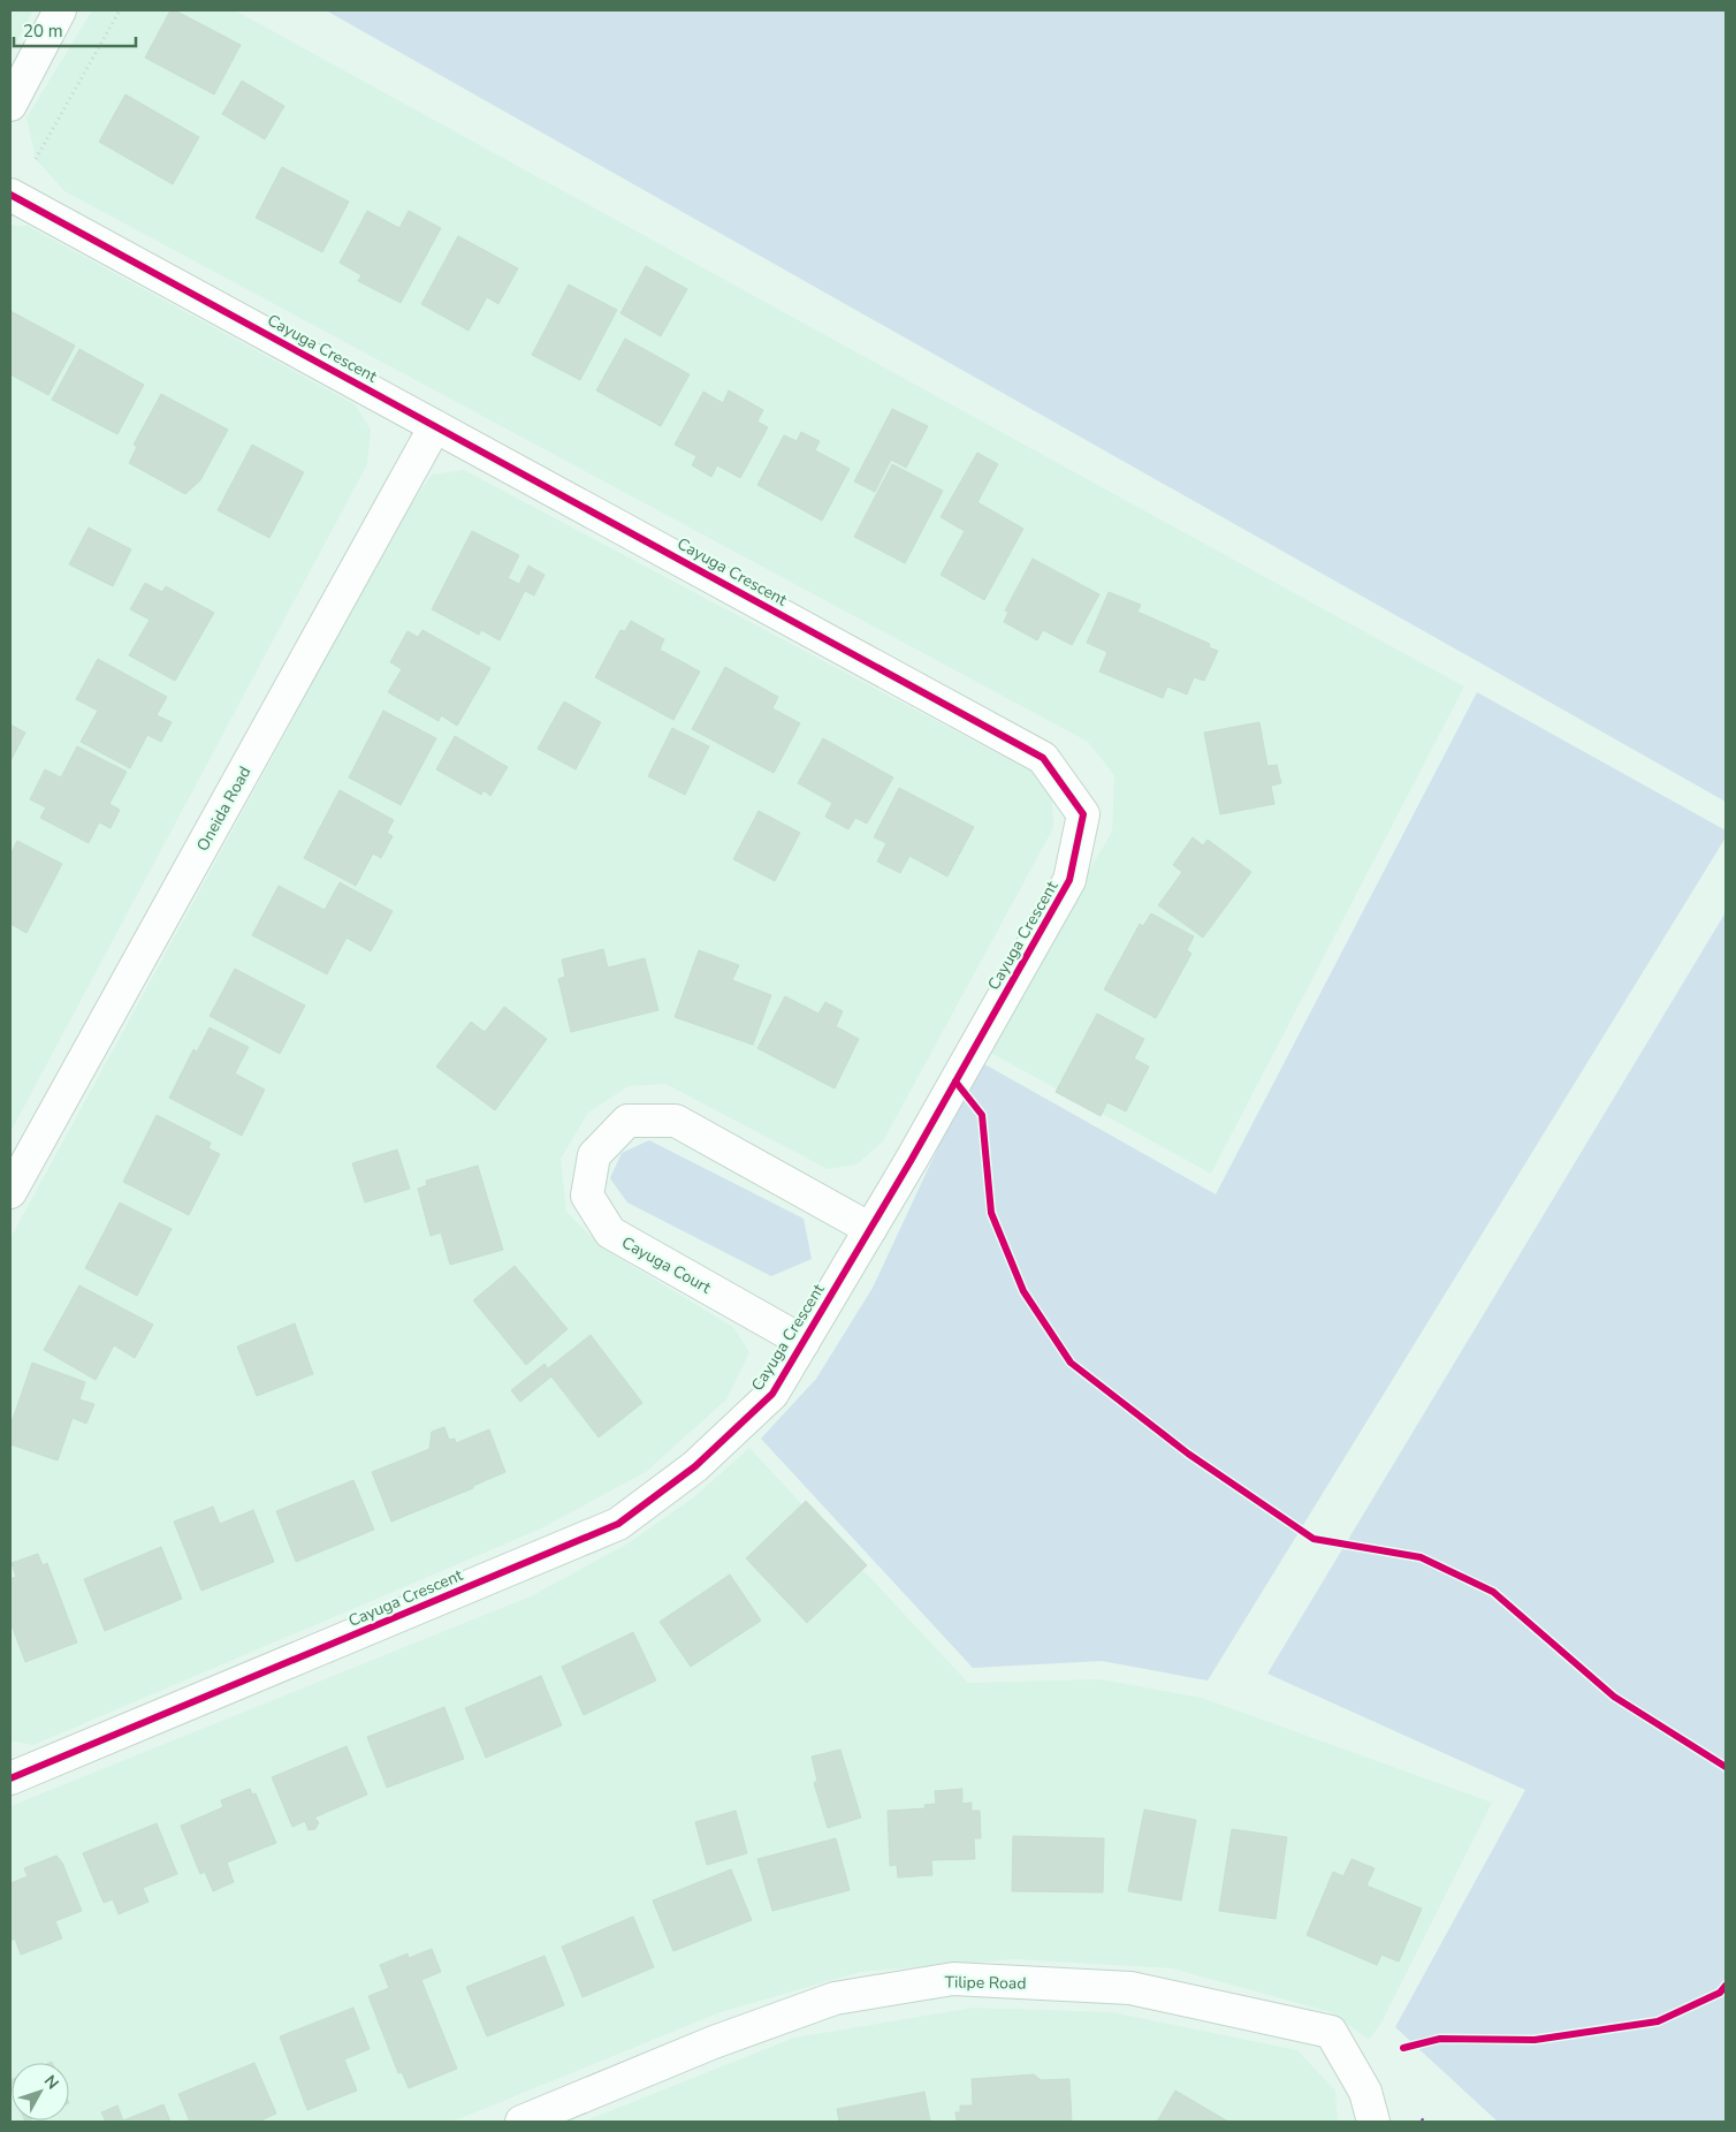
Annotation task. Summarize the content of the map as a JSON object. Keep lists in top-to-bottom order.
{
  "streets": {
    "street": [
      "Cayuga Crescent",
      "Oneida Road",
      "Cayuga Court",
      "Tilipe Road"
    ]
  },
  "crossings": [
    ["Cayuga Crescent", "Oneida Road"],
    ["Cayuga Crescent", "Cayuga Court"]
  ],
  "scale_bar": "20 m",
  "north": "top right"
}
